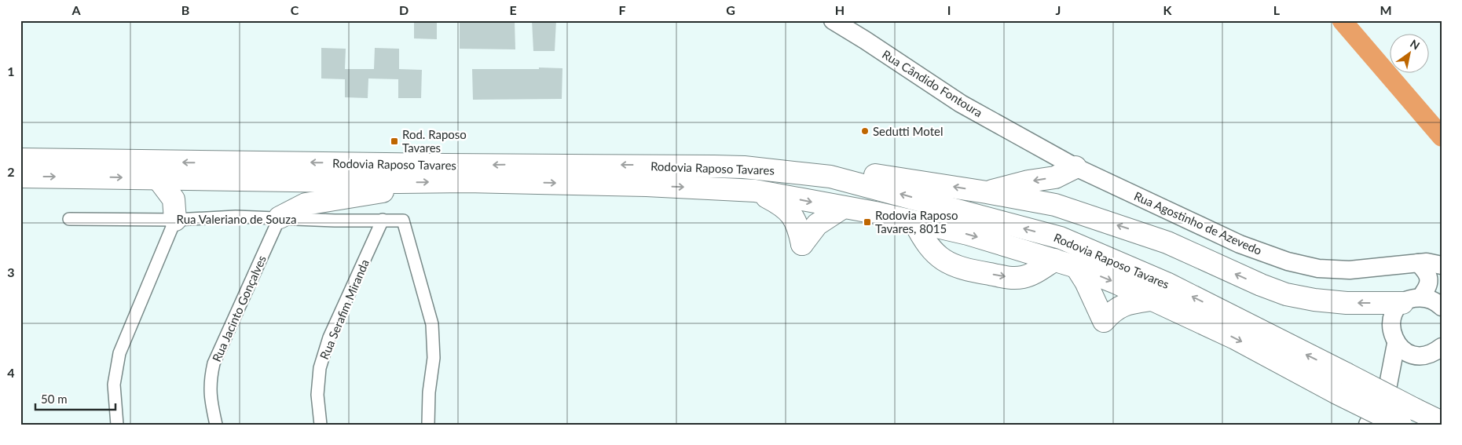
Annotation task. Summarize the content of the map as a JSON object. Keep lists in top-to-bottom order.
{
  "streets": {
    "highway": ["Rodovia Raposo Tavares"],
    "main road": ["Rua Cândido Fontoura", "Rua Agostinho de Azevedo"],
    "street": ["Rua Valeriano de Souza", "Rua Jacinto Gonçalves", "Rua Serafim Miranda"]
  },
  "crossings": [
    ["Rua Cândido Fontoura", "Rua Agostinho de Azevedo"],
    ["Rua Valeriano de Souza", "Rua Jacinto Gonçalves"],
    ["Rua Valeriano de Souza", "Rua Serafim Miranda"]
  ],
  "places": {
    "other": ["Sedutti Motel"],
    "transit": ["Rod. Raposo Tavares", "Rodovia Raposo Tavares, 8015"]
  },
  "scale_bar": "50 m",
  "north": "top right",
  "grid": {
    "columns": [
      "A",
      "B",
      "C",
      "D",
      "E",
      "F",
      "G",
      "H",
      "I",
      "J",
      "K",
      "L",
      "M"
    ],
    "rows": [
      "1",
      "2",
      "3",
      "4"
    ]
  }
}
